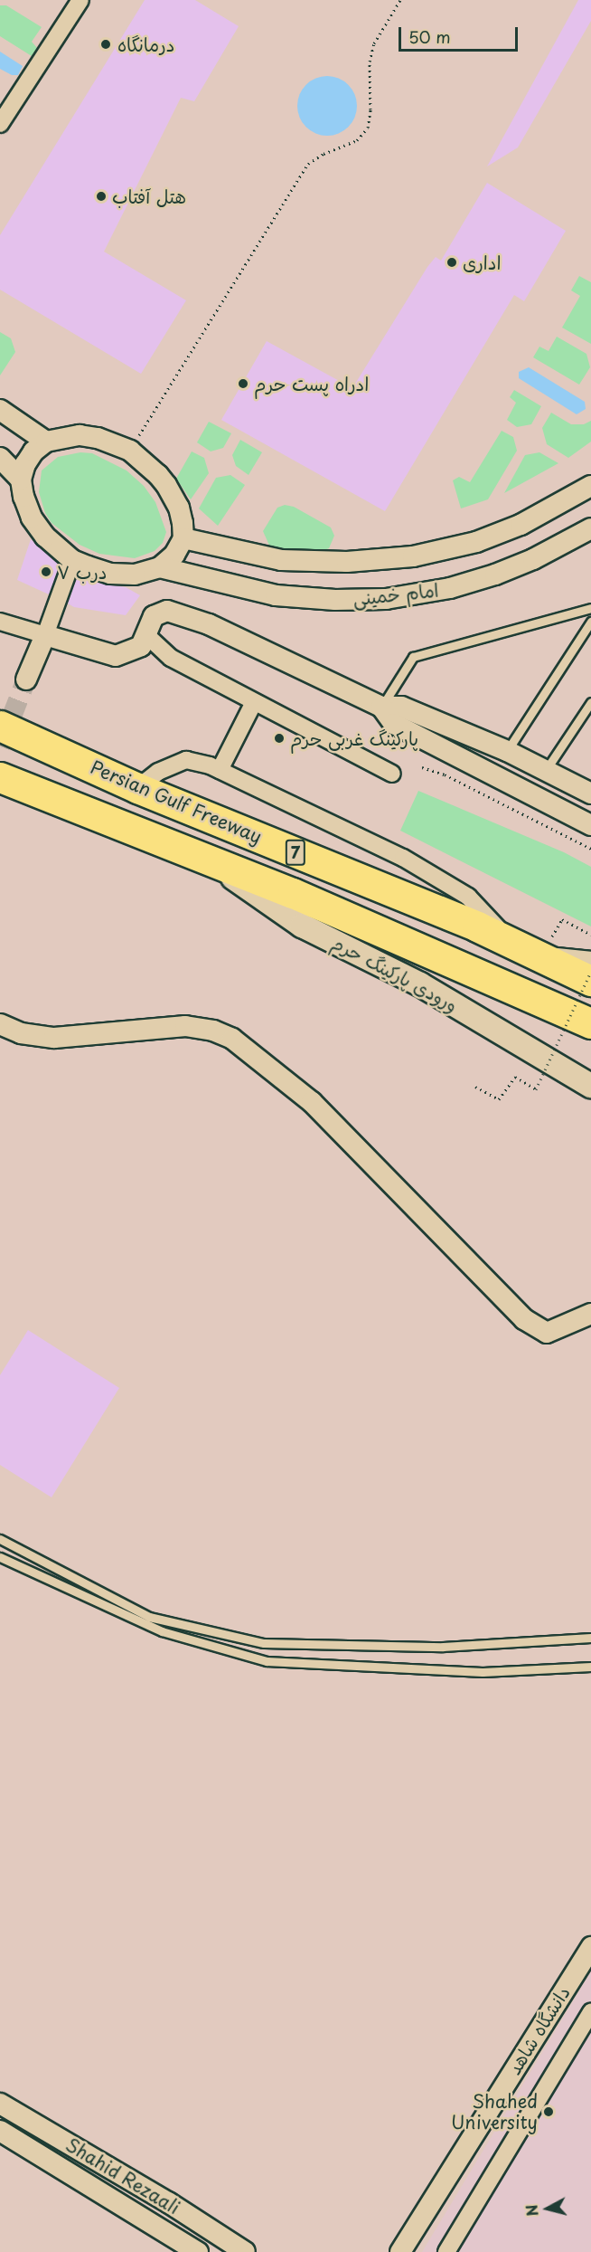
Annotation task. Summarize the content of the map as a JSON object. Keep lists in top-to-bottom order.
{
  "streets": {
    "highway": ["Persian Gulf Freeway", "7"],
    "main road": ["ورودی پارکینگ حرم"],
    "street": ["امام خمینی", "دانشگاه شاهد", "Shahid Rezaali"]
  },
  "crossings": [
    ["7", "ورودی پارکینگ حرم"]
  ],
  "places": [
    "درمانگاه",
    "هتل آفتاب",
    "اداری",
    "ادراه پست حرم",
    "درب ۷",
    "پارکینگ غربی حرم",
    "Shahed University"
  ],
  "scale_bar": "50 m",
  "north": "left"
}
